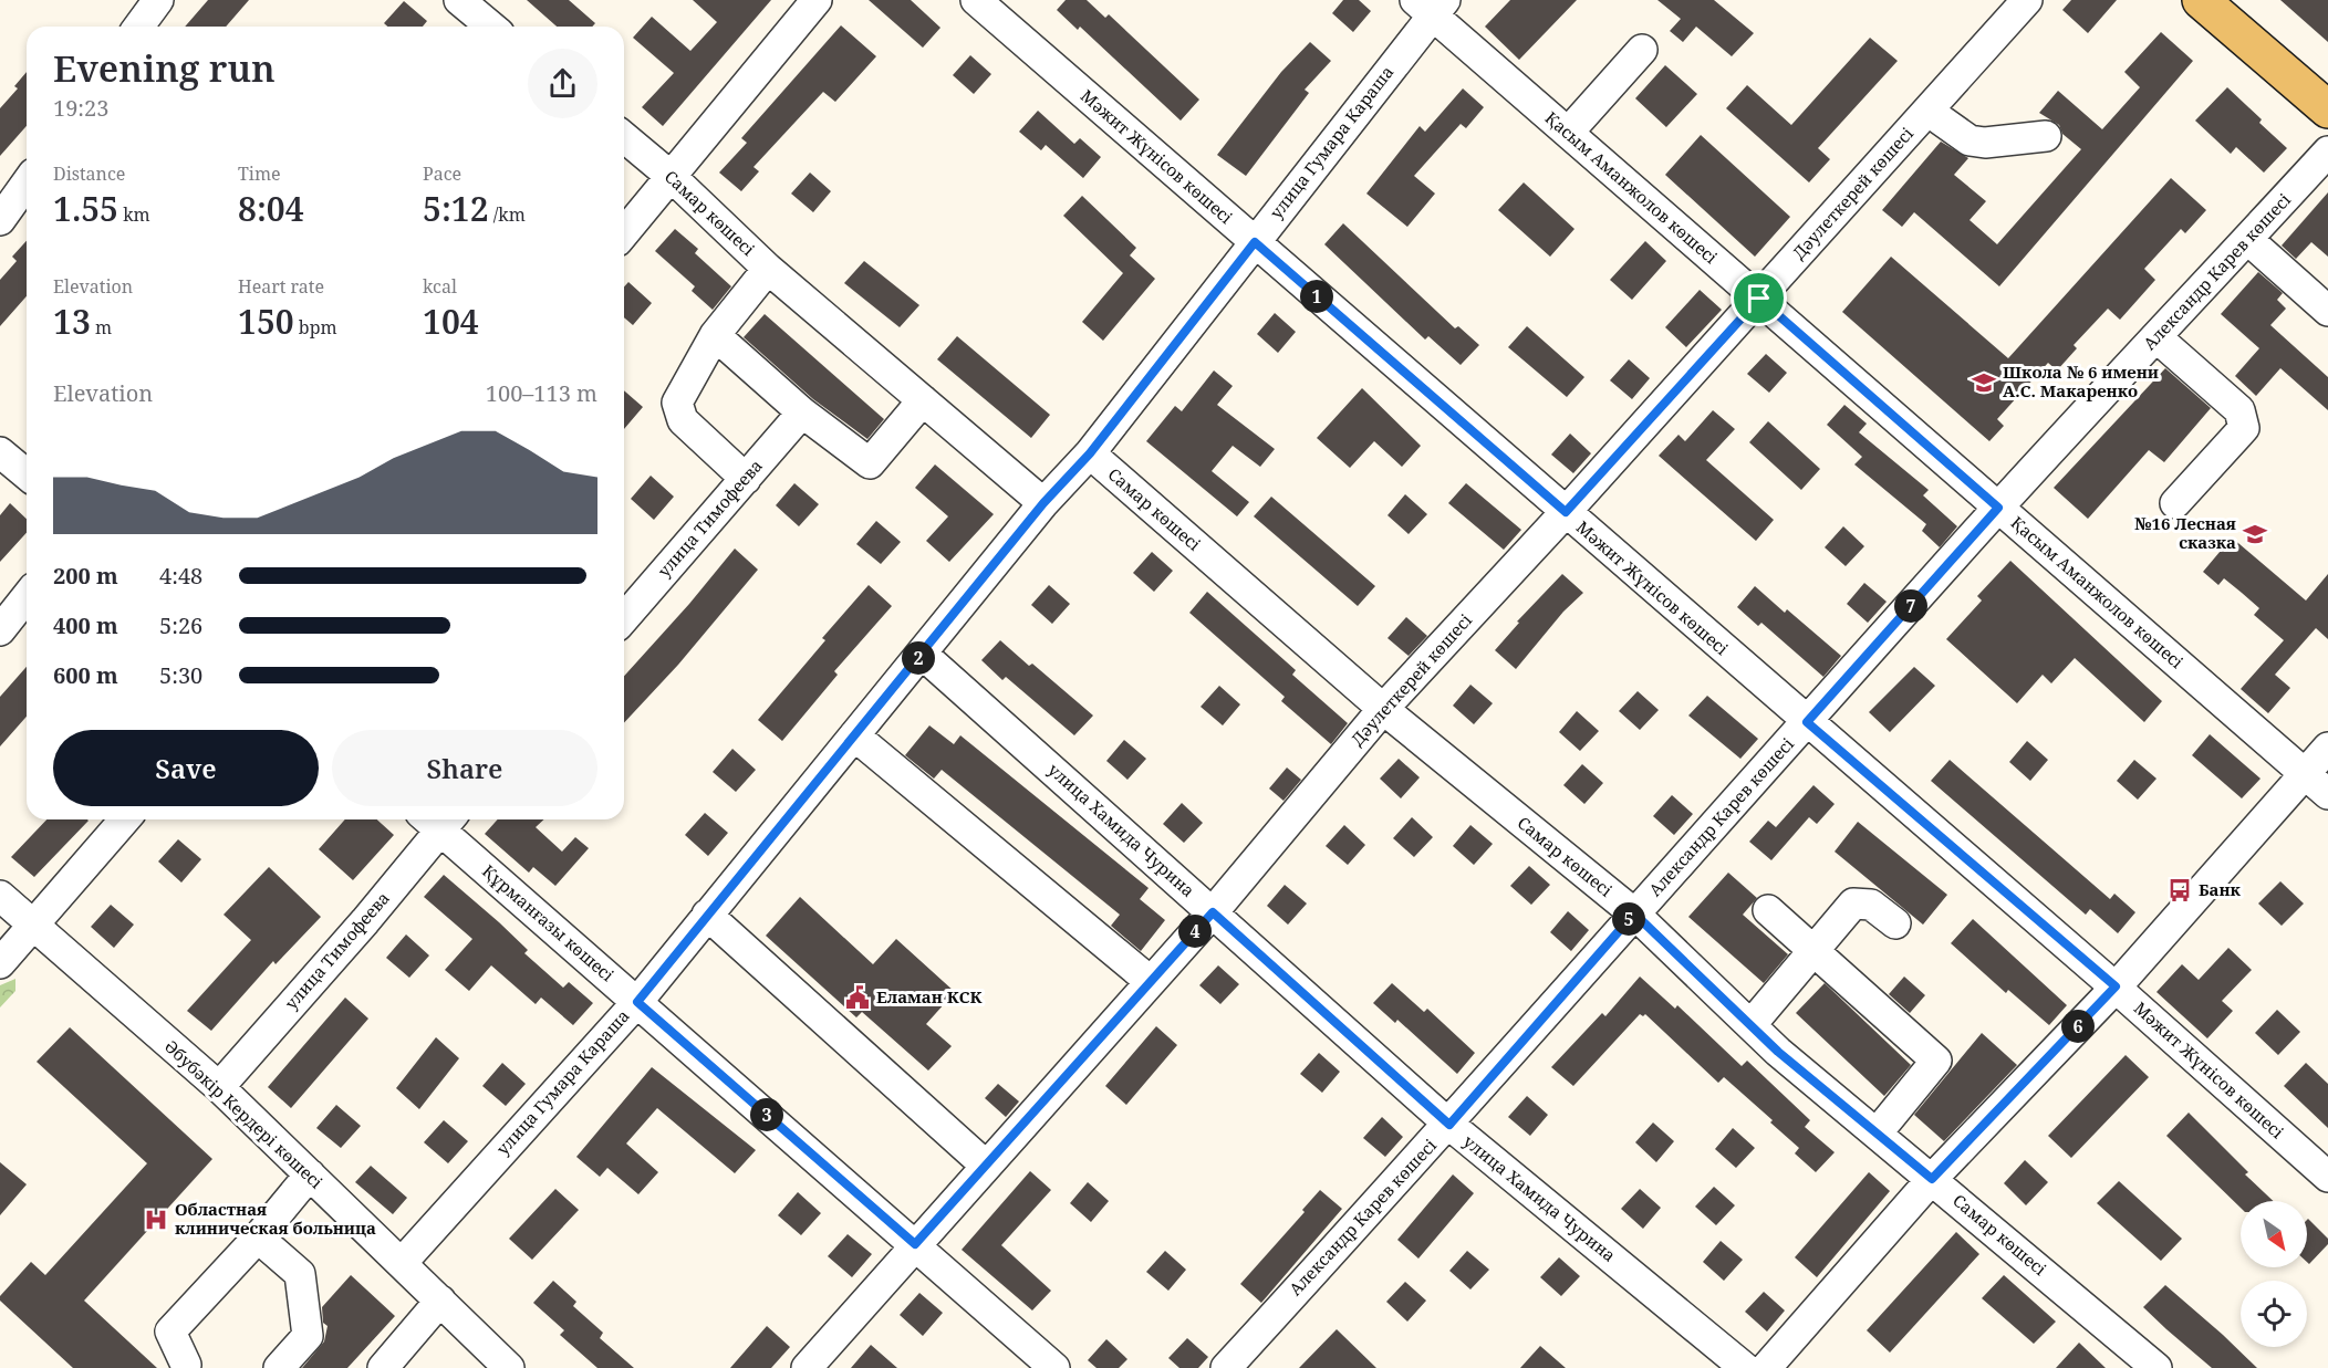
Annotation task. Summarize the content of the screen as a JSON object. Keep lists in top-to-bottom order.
{
  "streets": {
    "street": [
      "улица Гумара Караша",
      "Мәжит Жүнісов көшесі",
      "Қасым Аманжолов көшесі",
      "Дәулеткерей көшесі",
      "Самар көшесі",
      "Александр Карев көшесі",
      "улица Тимофеева",
      "улица Хамида Чурина",
      "Құрманғазы көшесі",
      "Әбубәкір Кердері көшесі"
    ]
  },
  "crossings": [
    ["улица Гумара Караша", "Мәжит Жүнісов көшесі"],
    ["улица Гумара Караша", "Қасым Аманжолов көшесі"],
    ["улица Гумара Караша", "Самар көшесі"],
    ["улица Гумара Караша", "улица Хамида Чурина"],
    ["улица Гумара Караша", "Құрманғазы көшесі"],
    ["улица Гумара Караша", "Әбубәкір Кердері көшесі"],
    ["Мәжит Жүнісов көшесі", "Дәулеткерей көшесі"],
    ["Мәжит Жүнісов көшесі", "Александр Карев көшесі"],
    ["Қасым Аманжолов көшесі", "Дәулеткерей көшесі"],
    ["Қасым Аманжолов көшесі", "Александр Карев көшесі"],
    ["Дәулеткерей көшесі", "Самар көшесі"],
    ["Дәулеткерей көшесі", "улица Хамида Чурина"],
    ["Дәулеткерей көшесі", "Құрманғазы көшесі"],
    ["Самар көшесі", "Александр Карев көшесі"],
    ["Александр Карев көшесі", "улица Хамида Чурина"],
    ["улица Тимофеева", "Әбубәкір Кердері көшесі"]
  ],
  "places": {
    "school or university": ["Школа № 6 имени А.С. Макаренко", "№16 Лесная сказка"],
    "bus stop": ["Банк"],
    "public building": ["Еламан КСК"],
    "hospital": ["Областная клиническая больница"]
  },
  "north": "bottom right",
  "page": {
    "heading": ["Evening run", "19:23"],
    "stats": [
      ["Distance", "1.55 km"],
      ["Time", "8:04"],
      ["Pace", "5:12 /km"],
      ["Elevation", "13 m"],
      ["Heart rate", "150 bpm"],
      ["kcal", "104"]
    ],
    "pins": [
      "1",
      "7",
      "2",
      "5",
      "4",
      "6",
      "3"
    ],
    "chart": ["Elevation", "100–113 m"],
    "list": [
      {
        "name": "200 m",
        "note": "4:48"
      },
      {
        "name": "400 m",
        "note": "5:26"
      },
      {
        "name": "600 m",
        "note": "5:30"
      }
    ],
    "buttons": ["Save", "Share"]
  }
}
